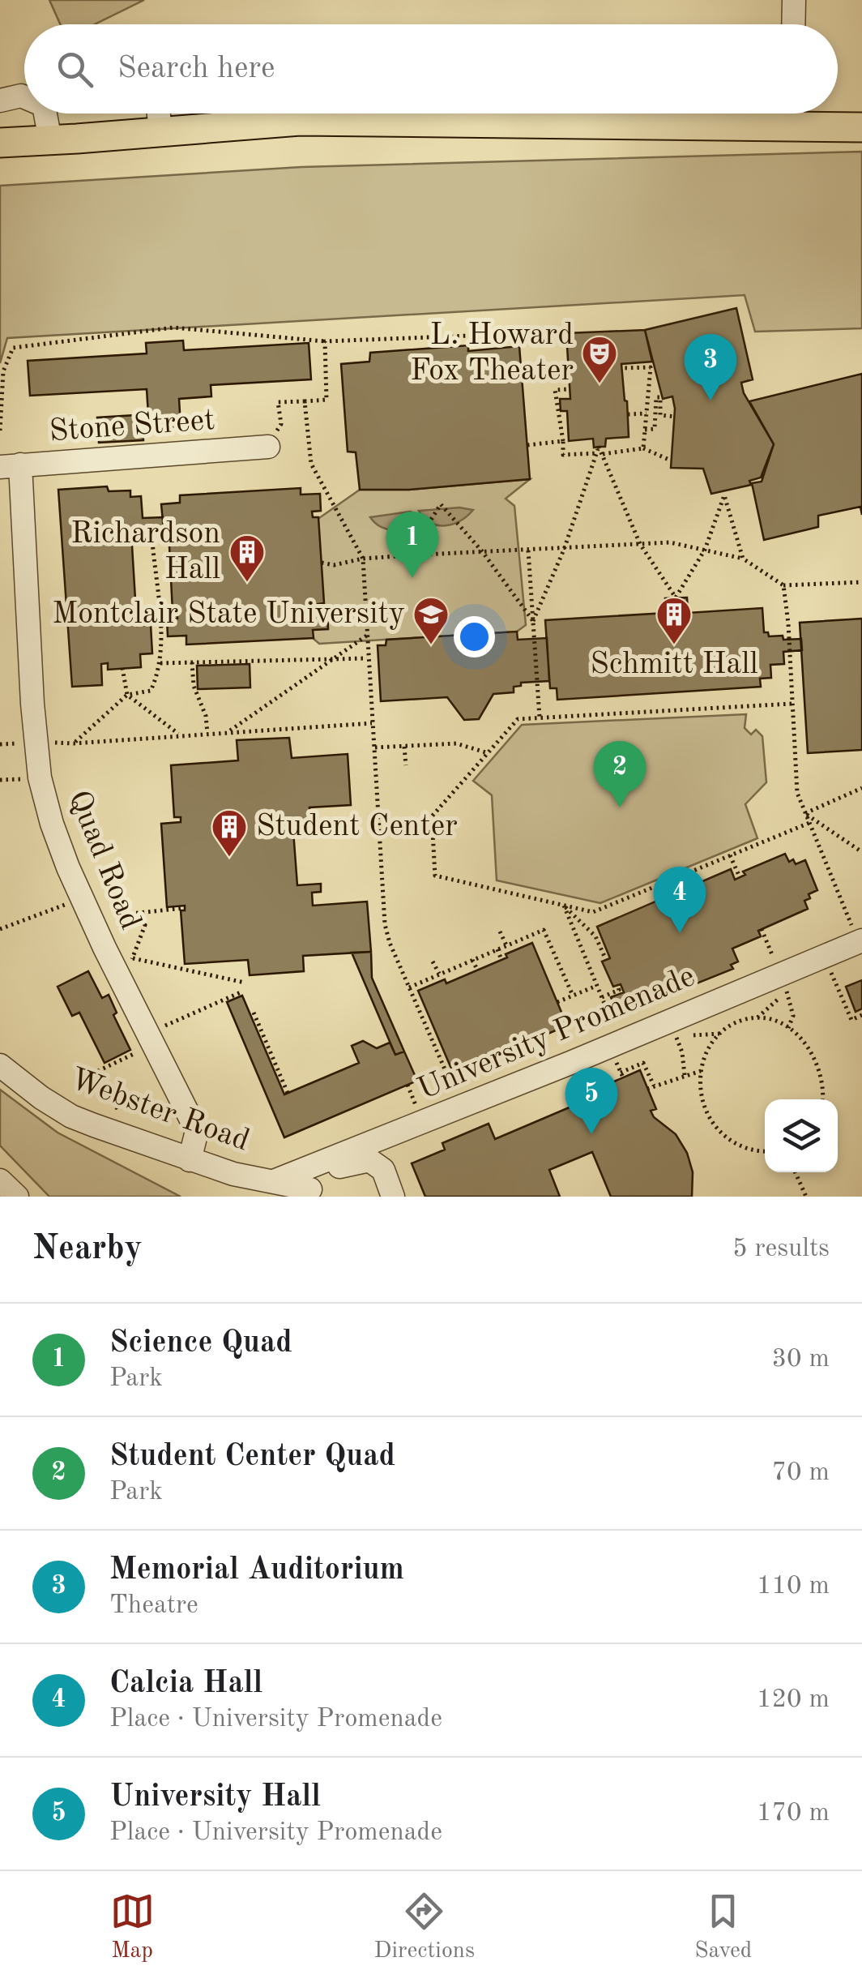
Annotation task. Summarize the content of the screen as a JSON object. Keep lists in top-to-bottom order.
{
  "streets": {
    "street": [
      "Stone Street",
      "Quad Road",
      "University Promenade",
      "Webster Road"
    ]
  },
  "crossings": [
    ["Stone Street", "Quad Road"],
    ["Quad Road", "Webster Road"],
    ["University Promenade", "Webster Road"]
  ],
  "places": {
    "theatre": ["L. Howard Fox Theater"],
    "building": ["Richardson Hall", "Schmitt Hall", "Student Center"],
    "school or university": ["Montclair State University"]
  },
  "page": {
    "search": "Search here",
    "pins": [
      "3",
      "1",
      "2",
      "4",
      "5"
    ],
    "heading": ["Nearby", "5 results"],
    "list": [
      {
        "mark": "1",
        "name": "Science Quad",
        "note": "Park",
        "value": "30 m"
      },
      {
        "mark": "2",
        "name": "Student Center Quad",
        "note": "Park",
        "value": "70 m"
      },
      {
        "mark": "3",
        "name": "Memorial Auditorium",
        "note": "Theatre",
        "value": "110 m"
      },
      {
        "mark": "4",
        "name": "Calcia Hall",
        "note": "Place · University Promenade",
        "value": "120 m"
      },
      {
        "mark": "5",
        "name": "University Hall",
        "note": "Place · University Promenade",
        "value": "170 m"
      }
    ],
    "nav": ["Map", "Directions", "Saved"]
  }
}
